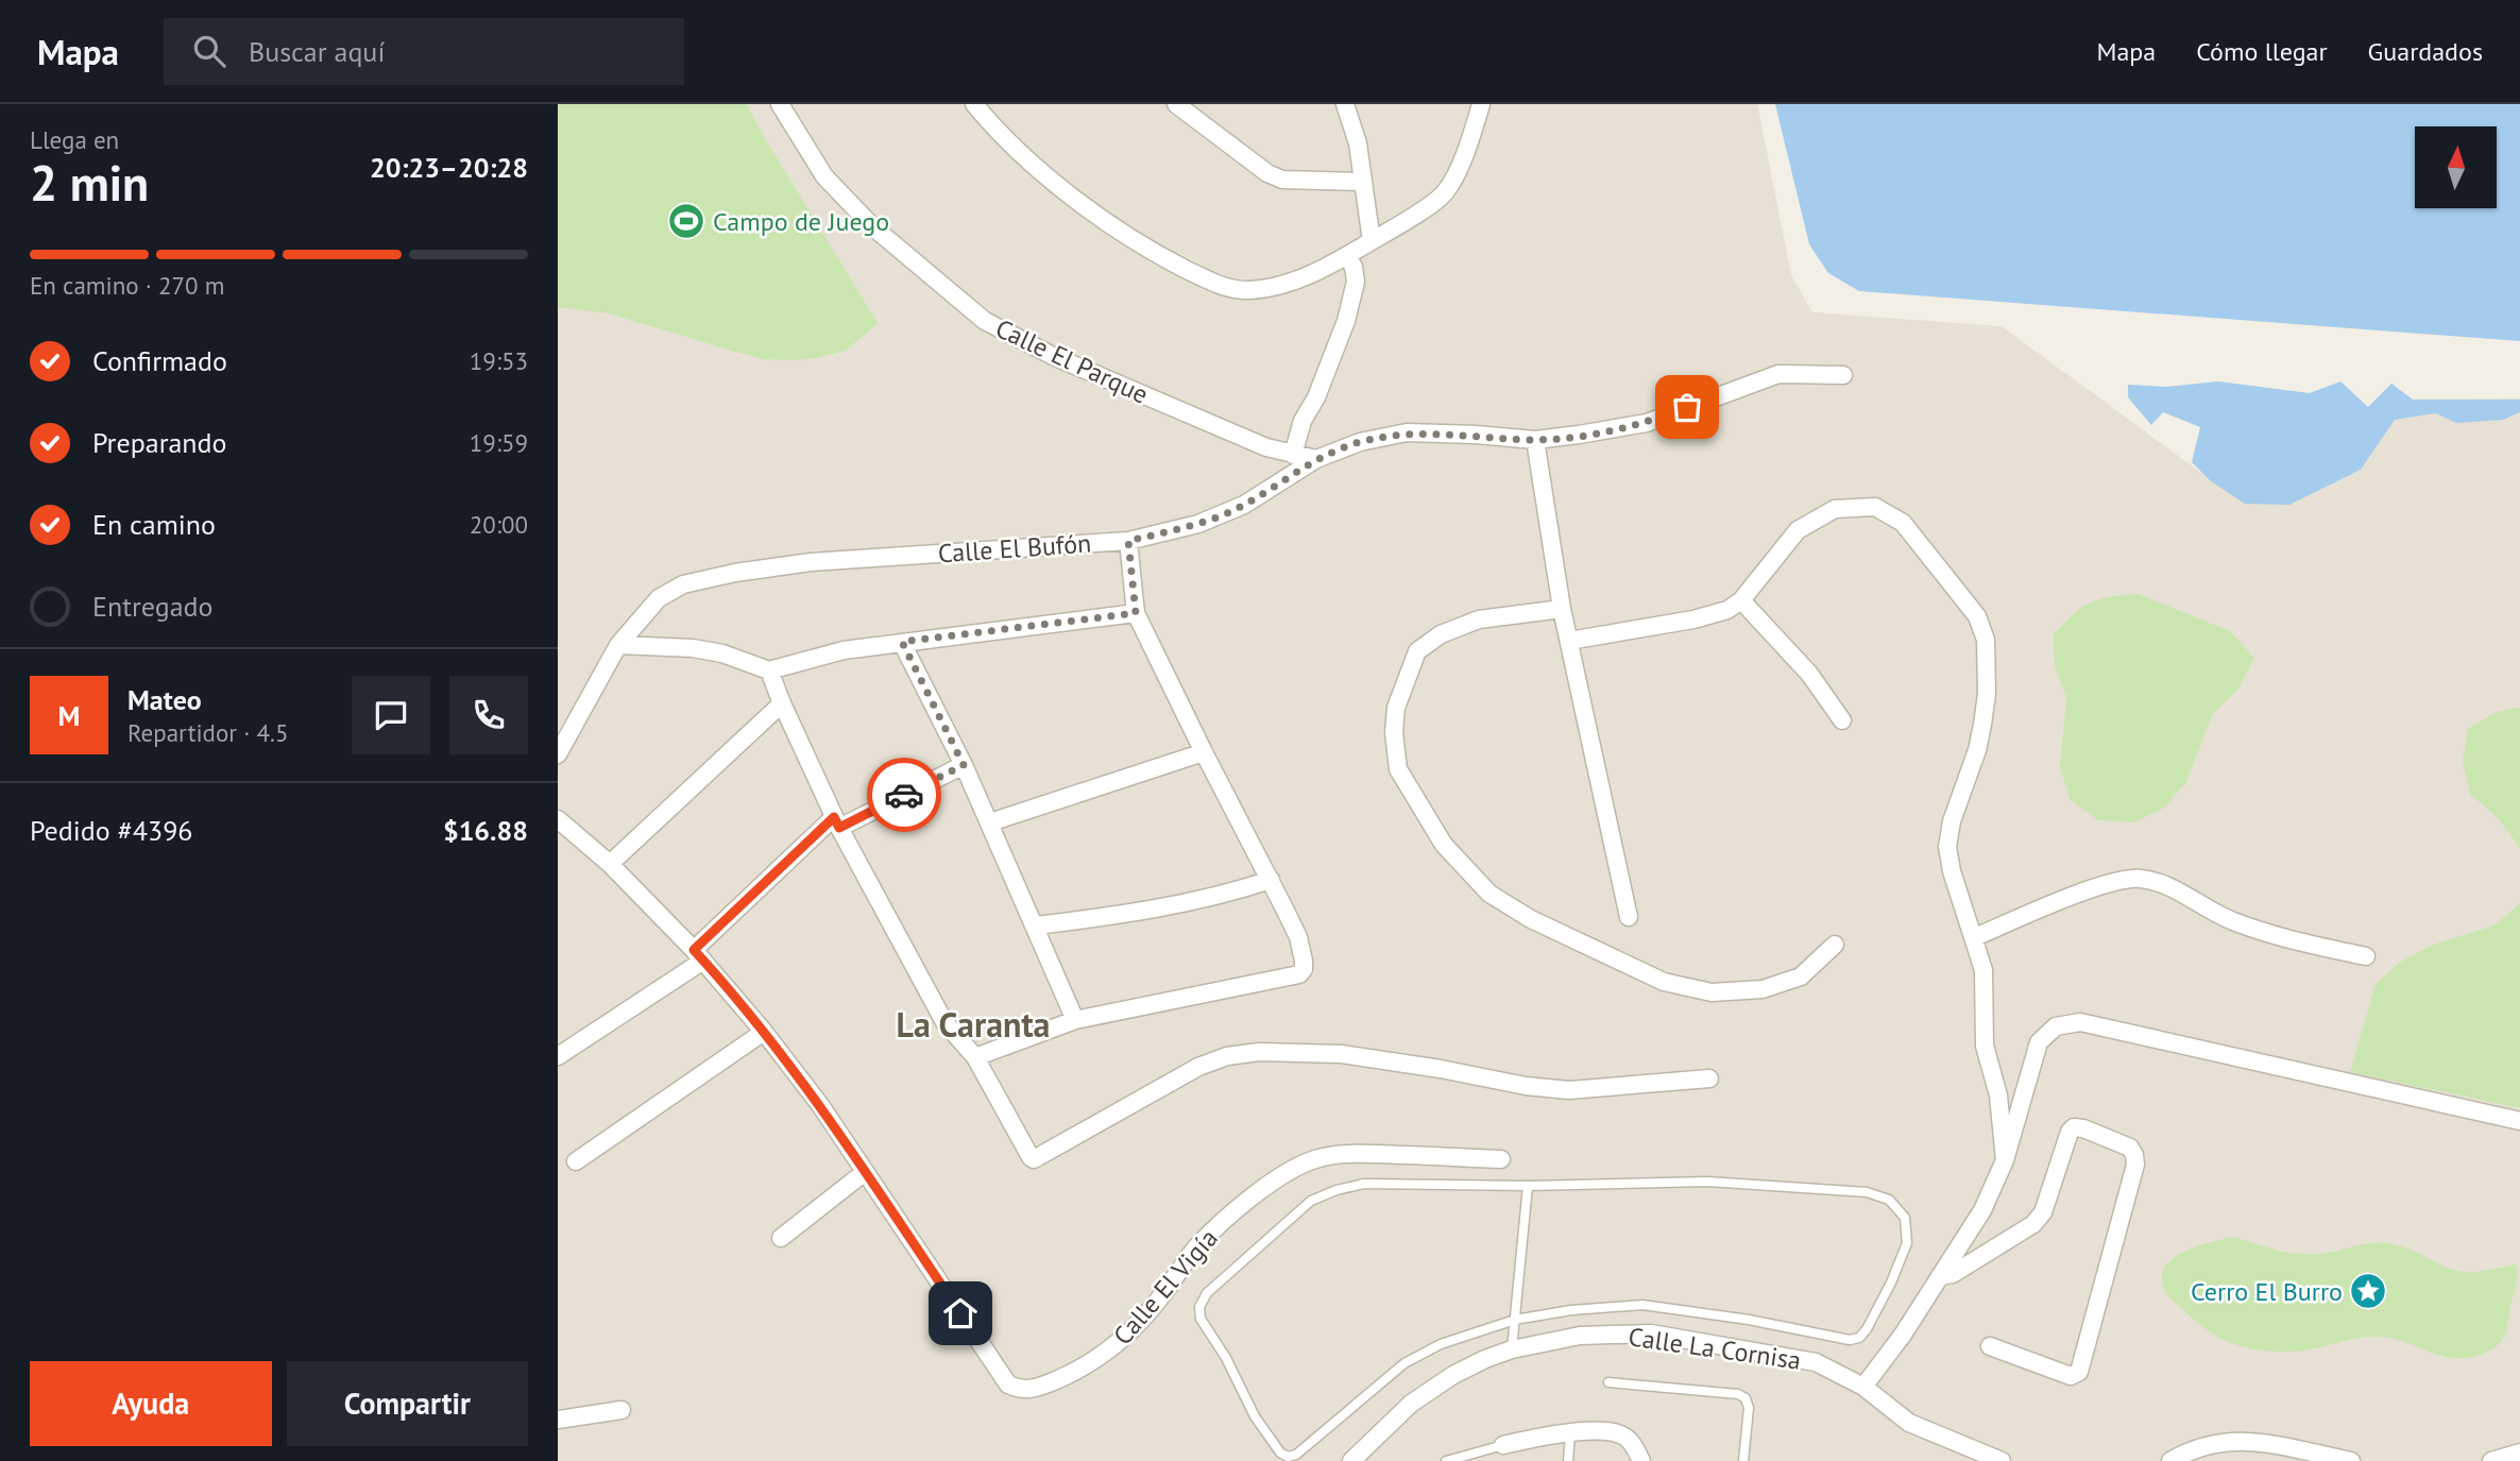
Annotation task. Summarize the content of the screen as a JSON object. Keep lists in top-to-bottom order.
{
  "streets": {
    "street": [
      "Calle El Parque",
      "Calle El Bufón",
      "Calle El Vigía",
      "Calle La Cornisa"
    ]
  },
  "crossings": [
    ["Calle El Parque", "Calle El Bufón"]
  ],
  "districts": ["La Caranta"],
  "places": {
    "sports": ["Campo de Juego"],
    "place": ["Cerro El Burro"]
  },
  "north": "top",
  "page": {
    "header": "Mapa",
    "search": "Buscar aquí",
    "nav": ["Mapa", "Cómo llegar", "Guardados"],
    "heading": ["2 min", "Llega en", "20:23–20:28"],
    "panel": [
      "Mateo",
      "Repartidor · 4.5",
      "Pedido #4396",
      "$16.88"
    ],
    "bar": "En camino · 270 m",
    "list": [
      ["Confirmado", "19:53"],
      ["Preparando", "19:59"],
      ["En camino", "20:00"],
      "Entregado"
    ],
    "round": "M",
    "buttons": ["Ayuda", "Compartir"]
  }
}
